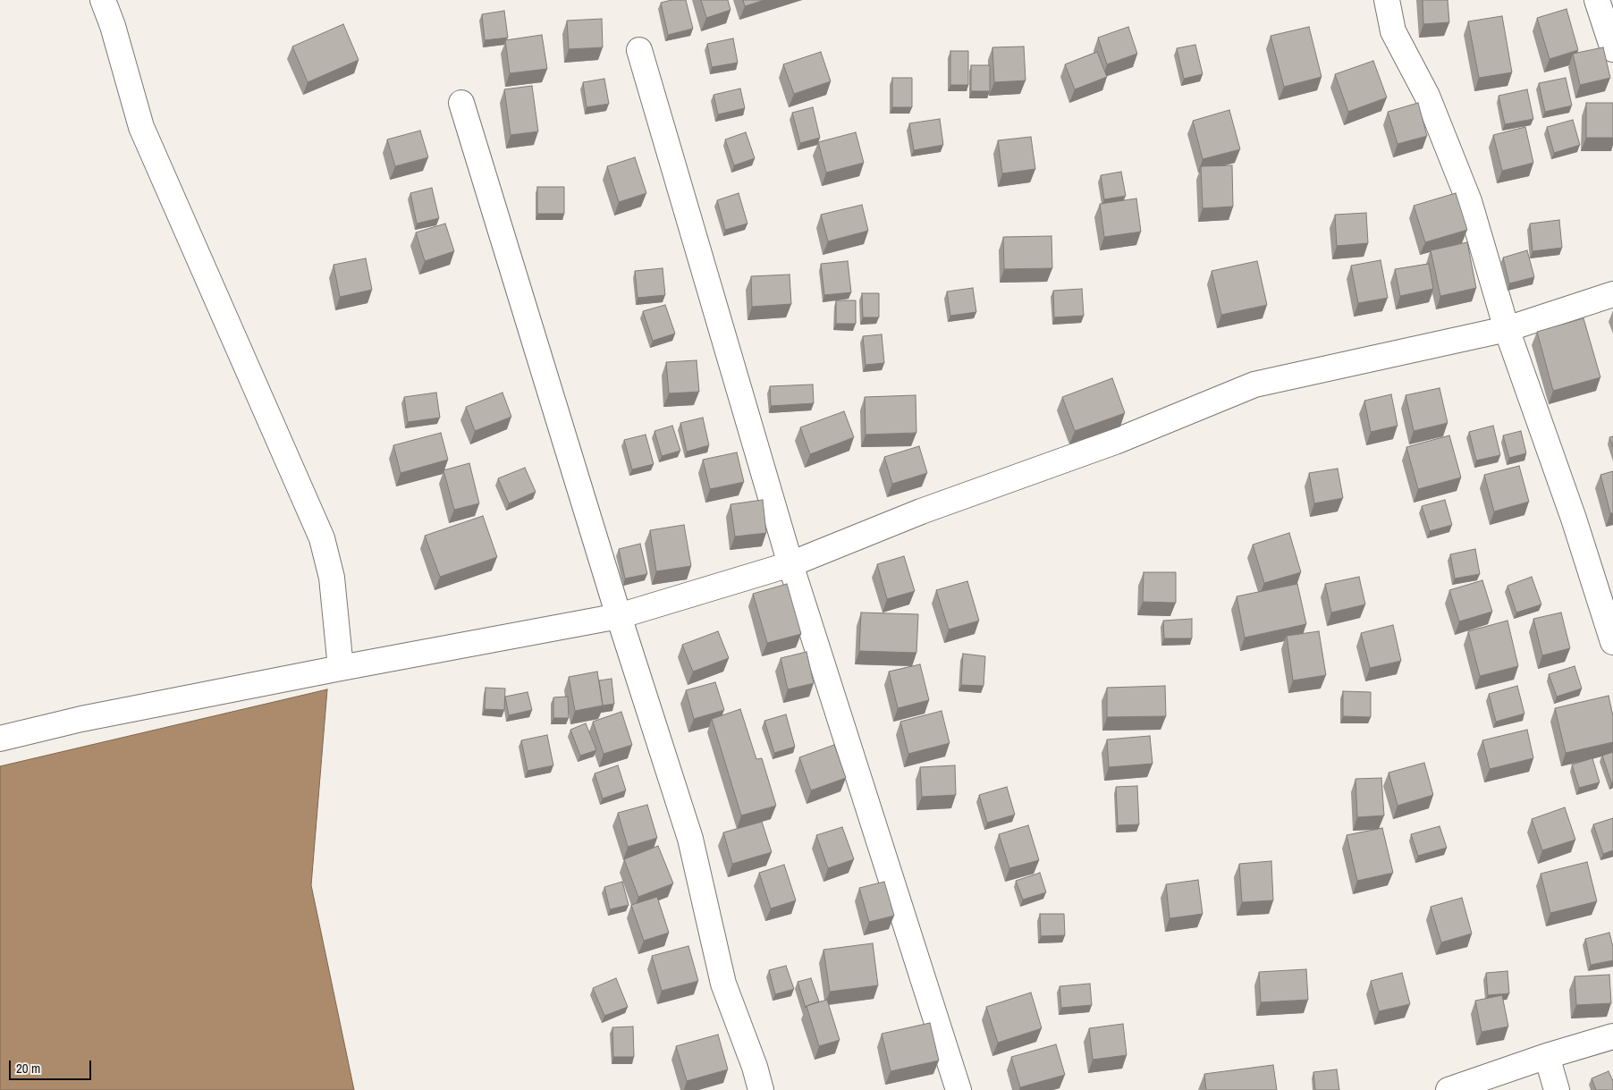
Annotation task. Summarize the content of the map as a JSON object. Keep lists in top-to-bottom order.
{
  "scale_bar": "20 m"
}
